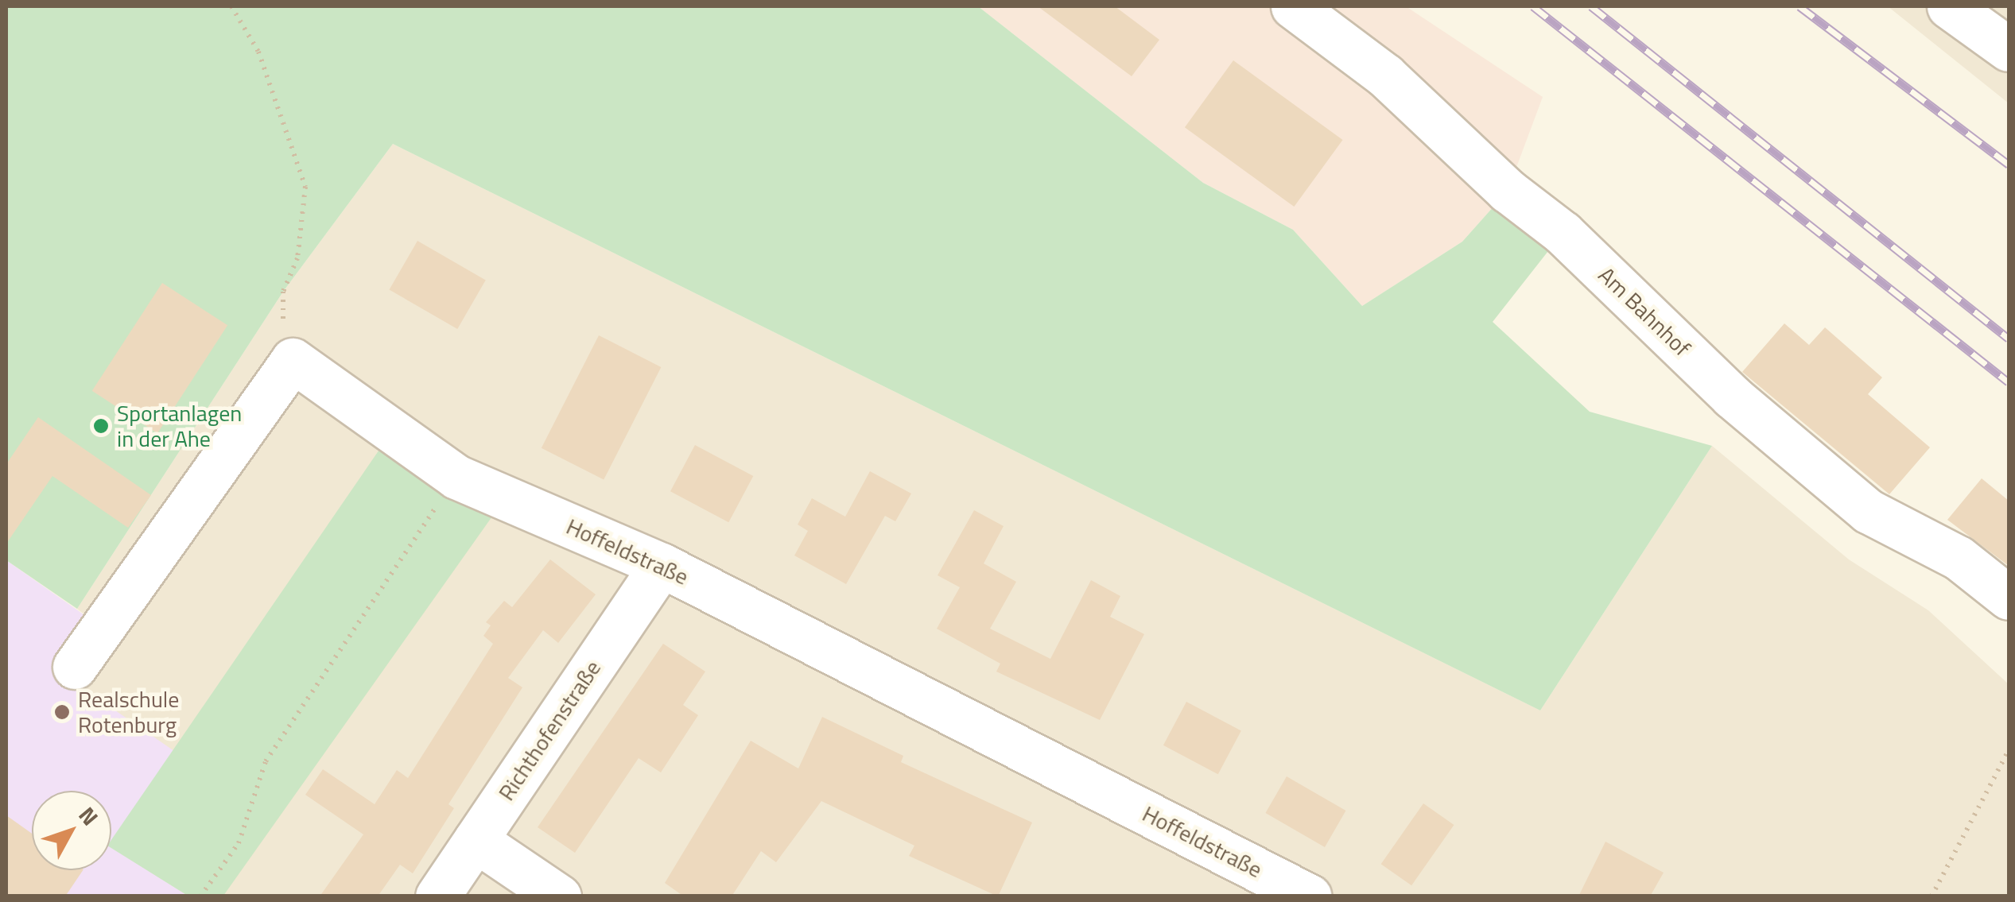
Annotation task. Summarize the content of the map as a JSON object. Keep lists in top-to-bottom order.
{
  "streets": {
    "street": ["Am Bahnhof", "Hoffeldstraße", "Richthofenstraße"]
  },
  "crossings": [
    ["Hoffeldstraße", "Richthofenstraße"]
  ],
  "places": ["Sportanlagen in der Ahe", "Realschule Rotenburg"],
  "north": "top right"
}
